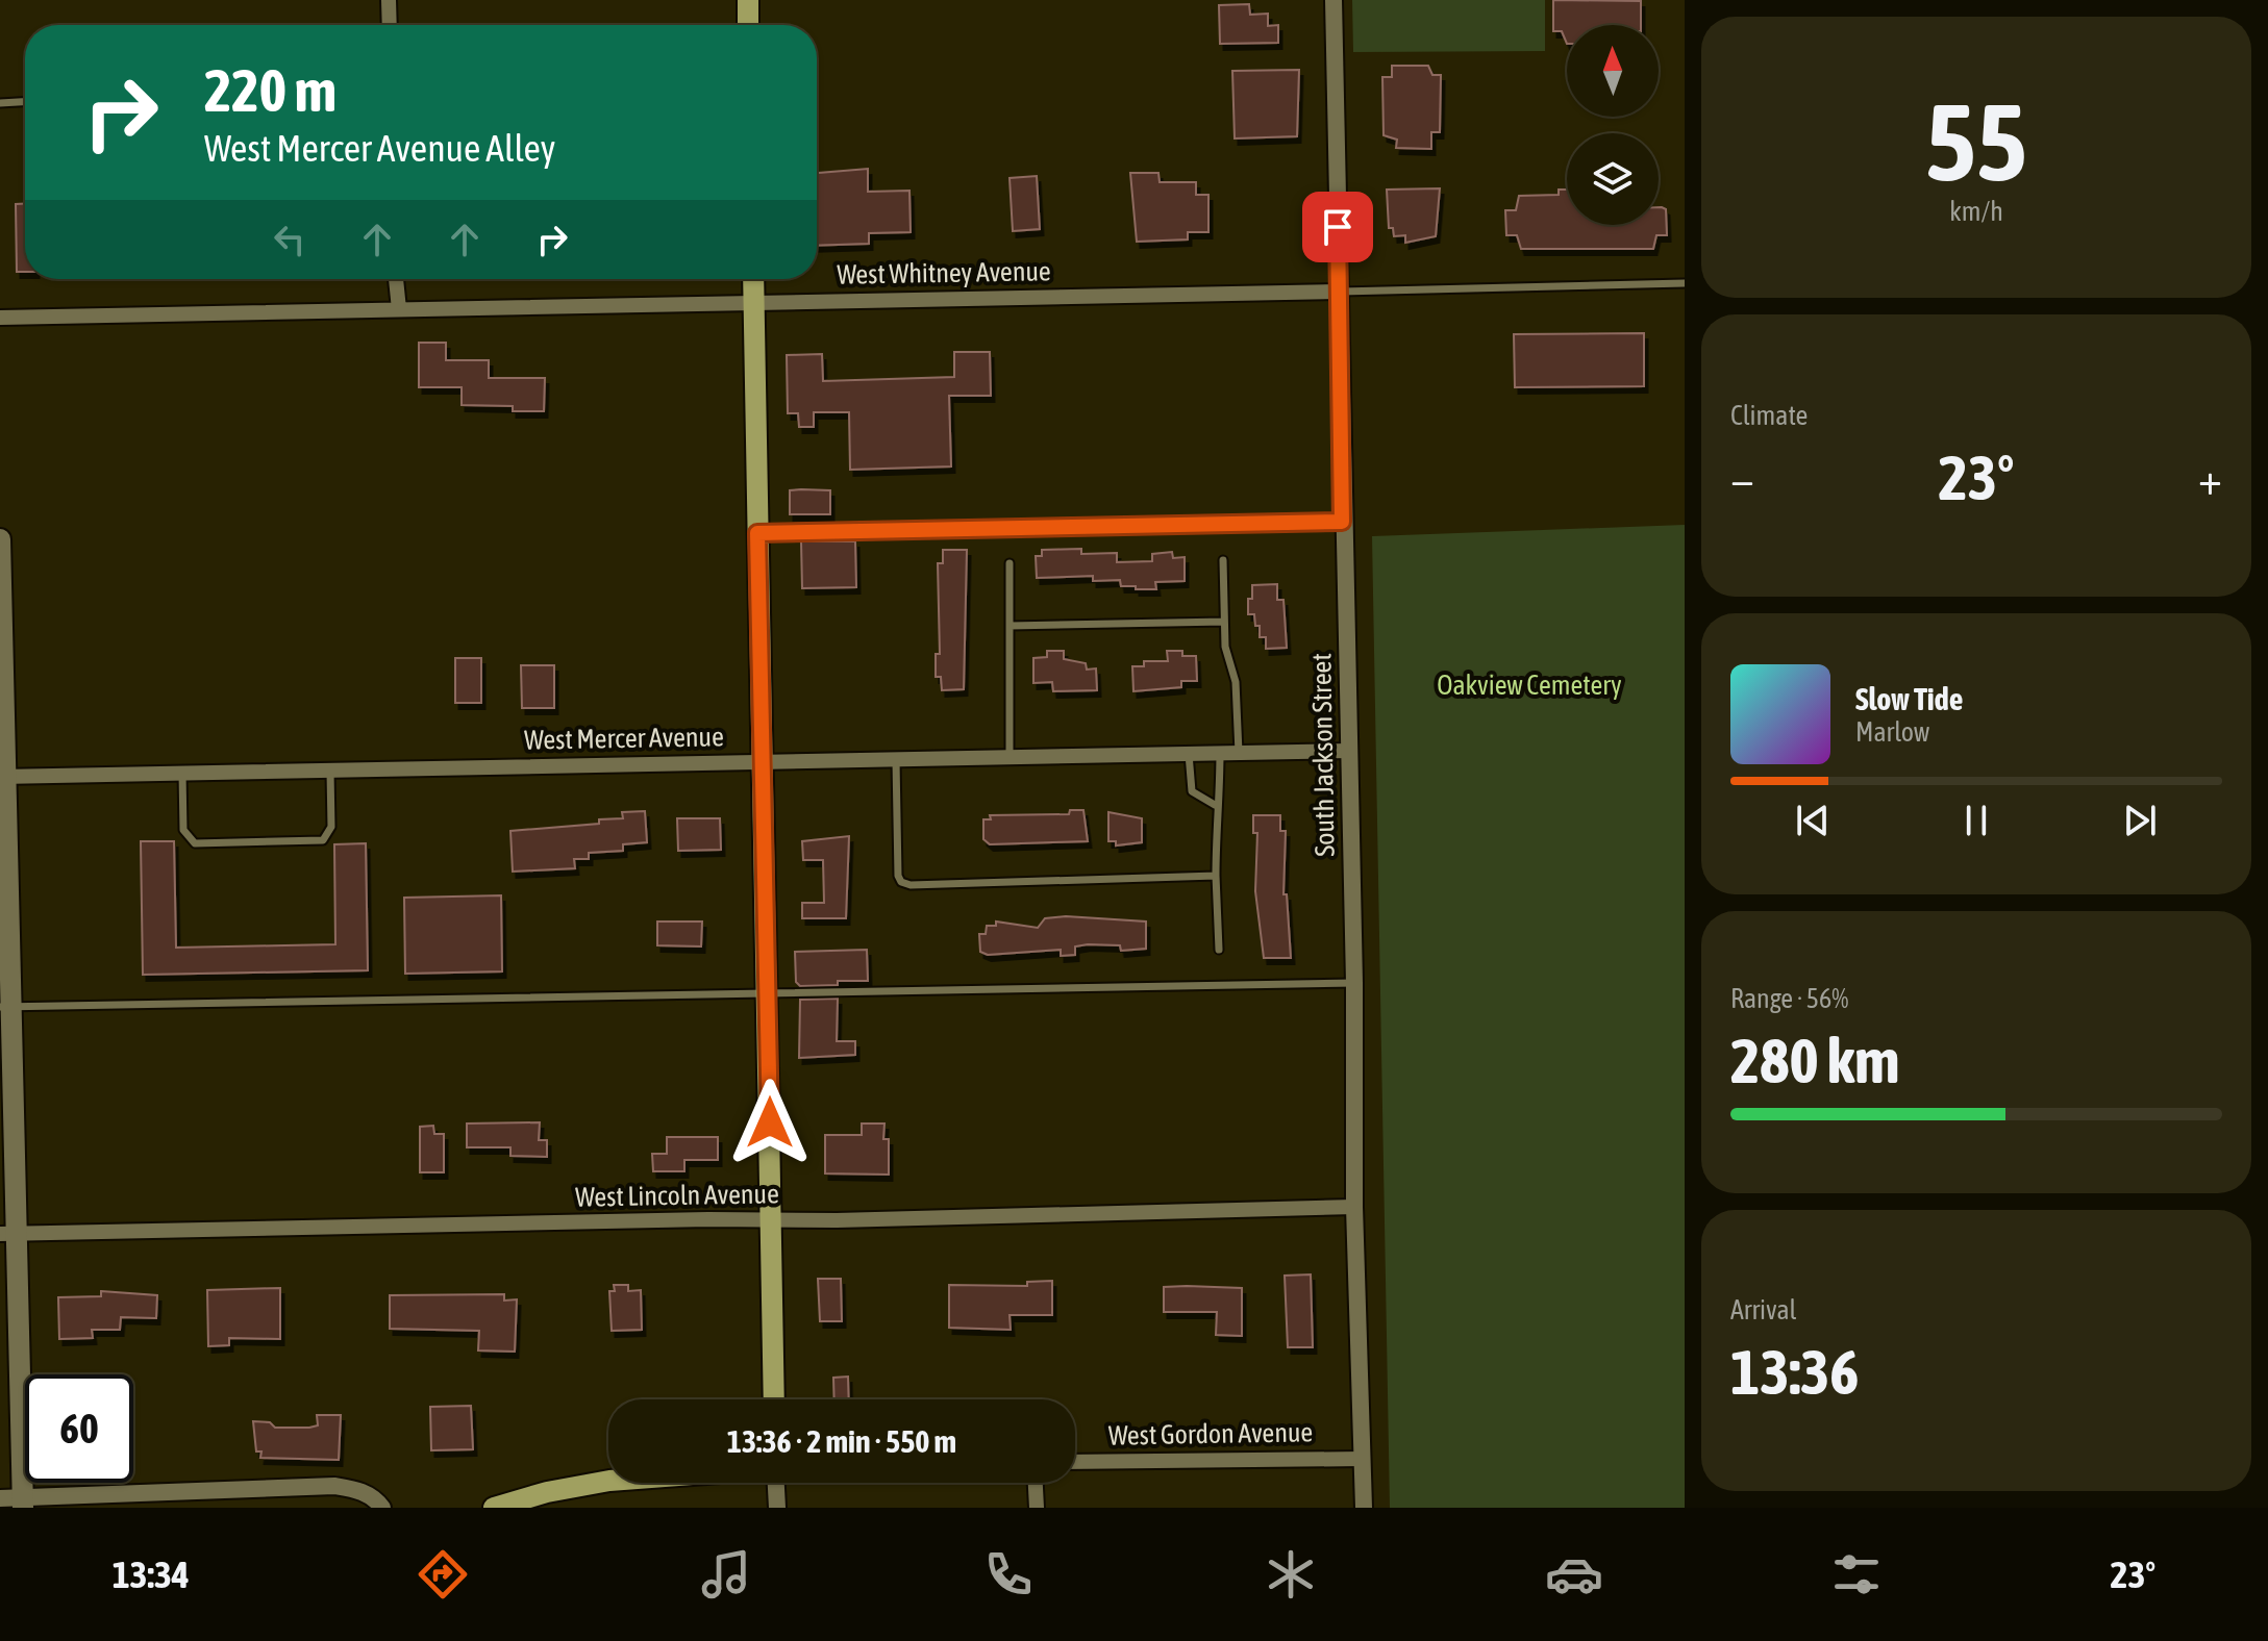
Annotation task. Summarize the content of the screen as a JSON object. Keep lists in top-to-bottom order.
{
  "streets": {
    "street": [
      "West Whitney Avenue",
      "West Mercer Avenue",
      "South Jackson Street",
      "West Lincoln Avenue",
      "West Gordon Avenue"
    ]
  },
  "crossings": [
    ["West Whitney Avenue", "South Jackson Street"],
    ["West Mercer Avenue", "South Jackson Street"],
    ["South Jackson Street", "West Lincoln Avenue"],
    ["South Jackson Street", "West Gordon Avenue"]
  ],
  "parks": ["Oakview Cemetery"],
  "north": "top",
  "page": {
    "tile": [
      ["55", "km/h"],
      "Climate",
      ["Range · 56%", "280 km"],
      ["Arrival", "13:36"]
    ],
    "turn": ["220 m", "West Mercer Avenue Alley"],
    "heat": ["−", "23°", "+"],
    "song": ["Slow Tide", "Marlow"],
    "limit": "60",
    "trip": "13:36 · 2 min · 550 m",
    "tabs": ["13:34", "23°"]
  }
}
